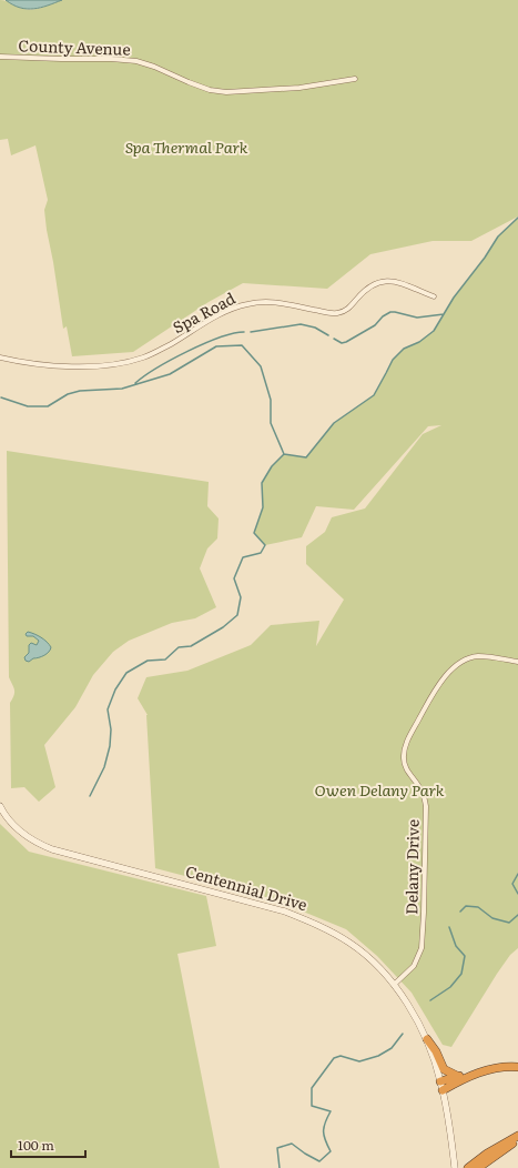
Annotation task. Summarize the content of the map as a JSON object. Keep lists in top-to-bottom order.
{
  "streets": {
    "main road": ["Centennial Drive"],
    "street": ["County Avenue", "Spa Road", "Delany Drive"]
  },
  "crossings": [
    ["Delany Drive", "Centennial Drive"]
  ],
  "parks": ["Spa Thermal Park", "Owen Delany Park"],
  "scale_bar": "100 m"
}
